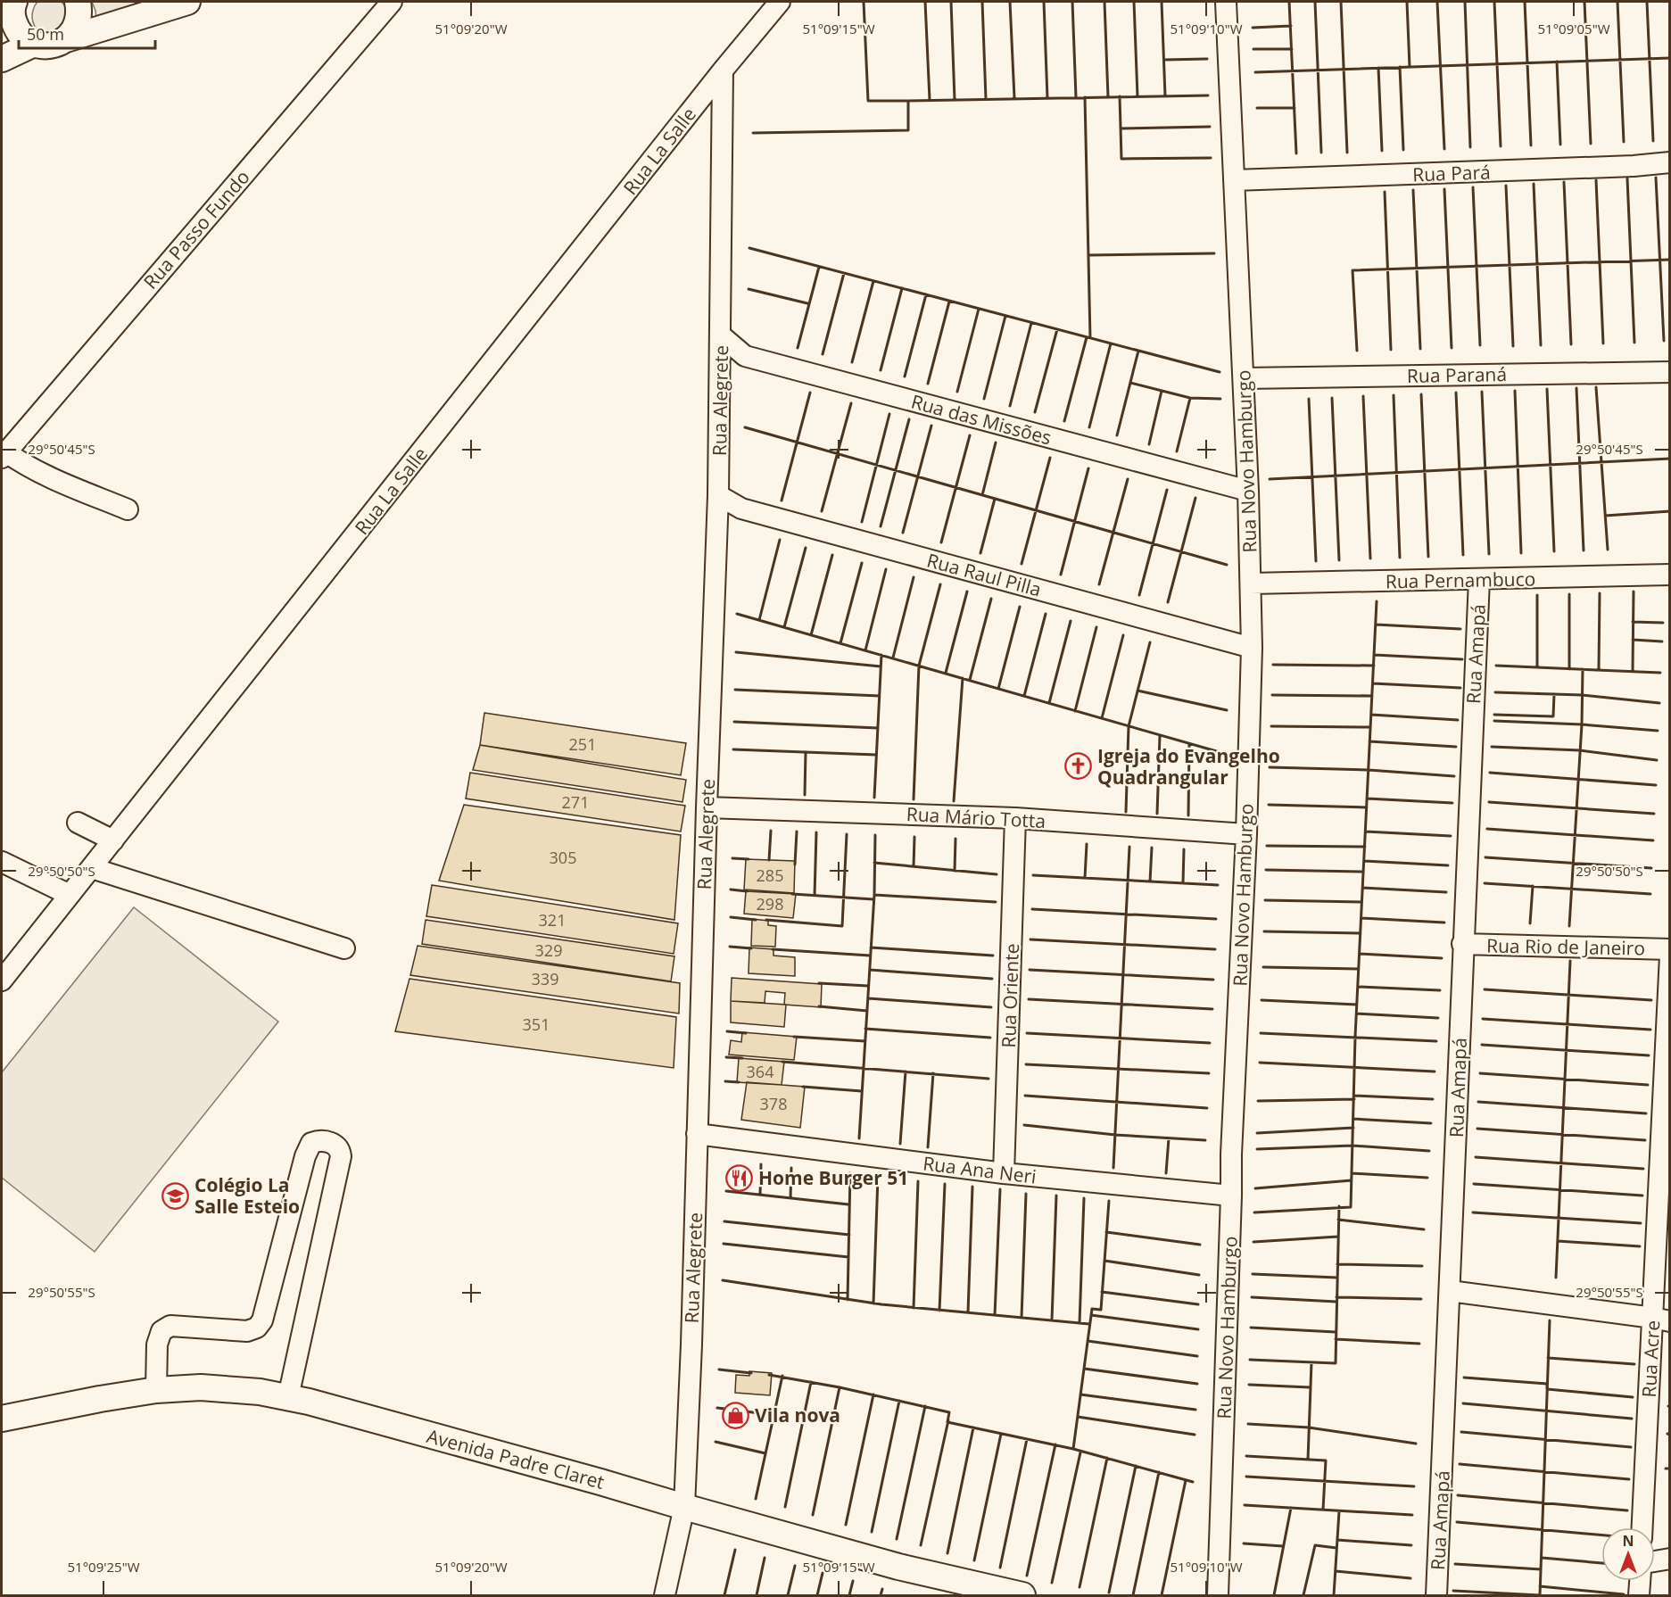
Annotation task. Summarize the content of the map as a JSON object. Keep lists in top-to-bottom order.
{
  "streets": {
    "main road": ["Avenida Padre Claret"],
    "street": [
      "Rua La Salle",
      "Rua Pará",
      "Rua Passo Fundo",
      "Rua Paraná",
      "Rua Alegrete",
      "Rua das Missões",
      "Rua Novo Hamburgo",
      "Rua Raul Pilla",
      "Rua Pernambuco",
      "Rua Amapá",
      "Rua Mário Totta",
      "Rua Rio de Janeiro",
      "Rua Oriente",
      "Rua Ana Neri",
      "Rua Acre"
    ]
  },
  "crossings": [
    ["Rua La Salle", "Rua Alegrete"],
    ["Rua Pará", "Rua Novo Hamburgo"],
    ["Rua Paraná", "Rua Novo Hamburgo"],
    ["Rua Alegrete", "Rua das Missões"],
    ["Rua Alegrete", "Rua Raul Pilla"],
    ["Rua Alegrete", "Rua Mário Totta"],
    ["Rua Alegrete", "Rua Ana Neri"],
    ["Rua Alegrete", "Avenida Padre Claret"],
    ["Rua das Missões", "Rua Novo Hamburgo"],
    ["Rua Novo Hamburgo", "Rua Raul Pilla"],
    ["Rua Novo Hamburgo", "Rua Pernambuco"],
    ["Rua Novo Hamburgo", "Rua Mário Totta"],
    ["Rua Novo Hamburgo", "Rua Ana Neri"],
    ["Rua Pernambuco", "Rua Amapá"],
    ["Rua Amapá", "Rua Rio de Janeiro"],
    ["Rua Mário Totta", "Rua Oriente"],
    ["Rua Oriente", "Rua Ana Neri"]
  ],
  "places": {
    "church": ["Igreja do Evangelho Quadrangular"],
    "restaurant": ["Home Burger 51"],
    "school or university": ["Colégio La Salle Esteio"],
    "shop": ["Vila nova"]
  },
  "house_numbers": [
    "251",
    "271",
    "305",
    "285",
    "298",
    "321",
    "329",
    "339",
    "351",
    "364",
    "378"
  ],
  "scale_bar": "50 m",
  "north": "top",
  "coordinates": [
    "51°09'20\"W",
    "51°09'15\"W",
    "51°09'10\"W",
    "51°09'05\"W",
    "29°50'45\"S",
    "29°50'50\"S",
    "29°50'55\"S",
    "51°09'25\"W"
  ]
}
